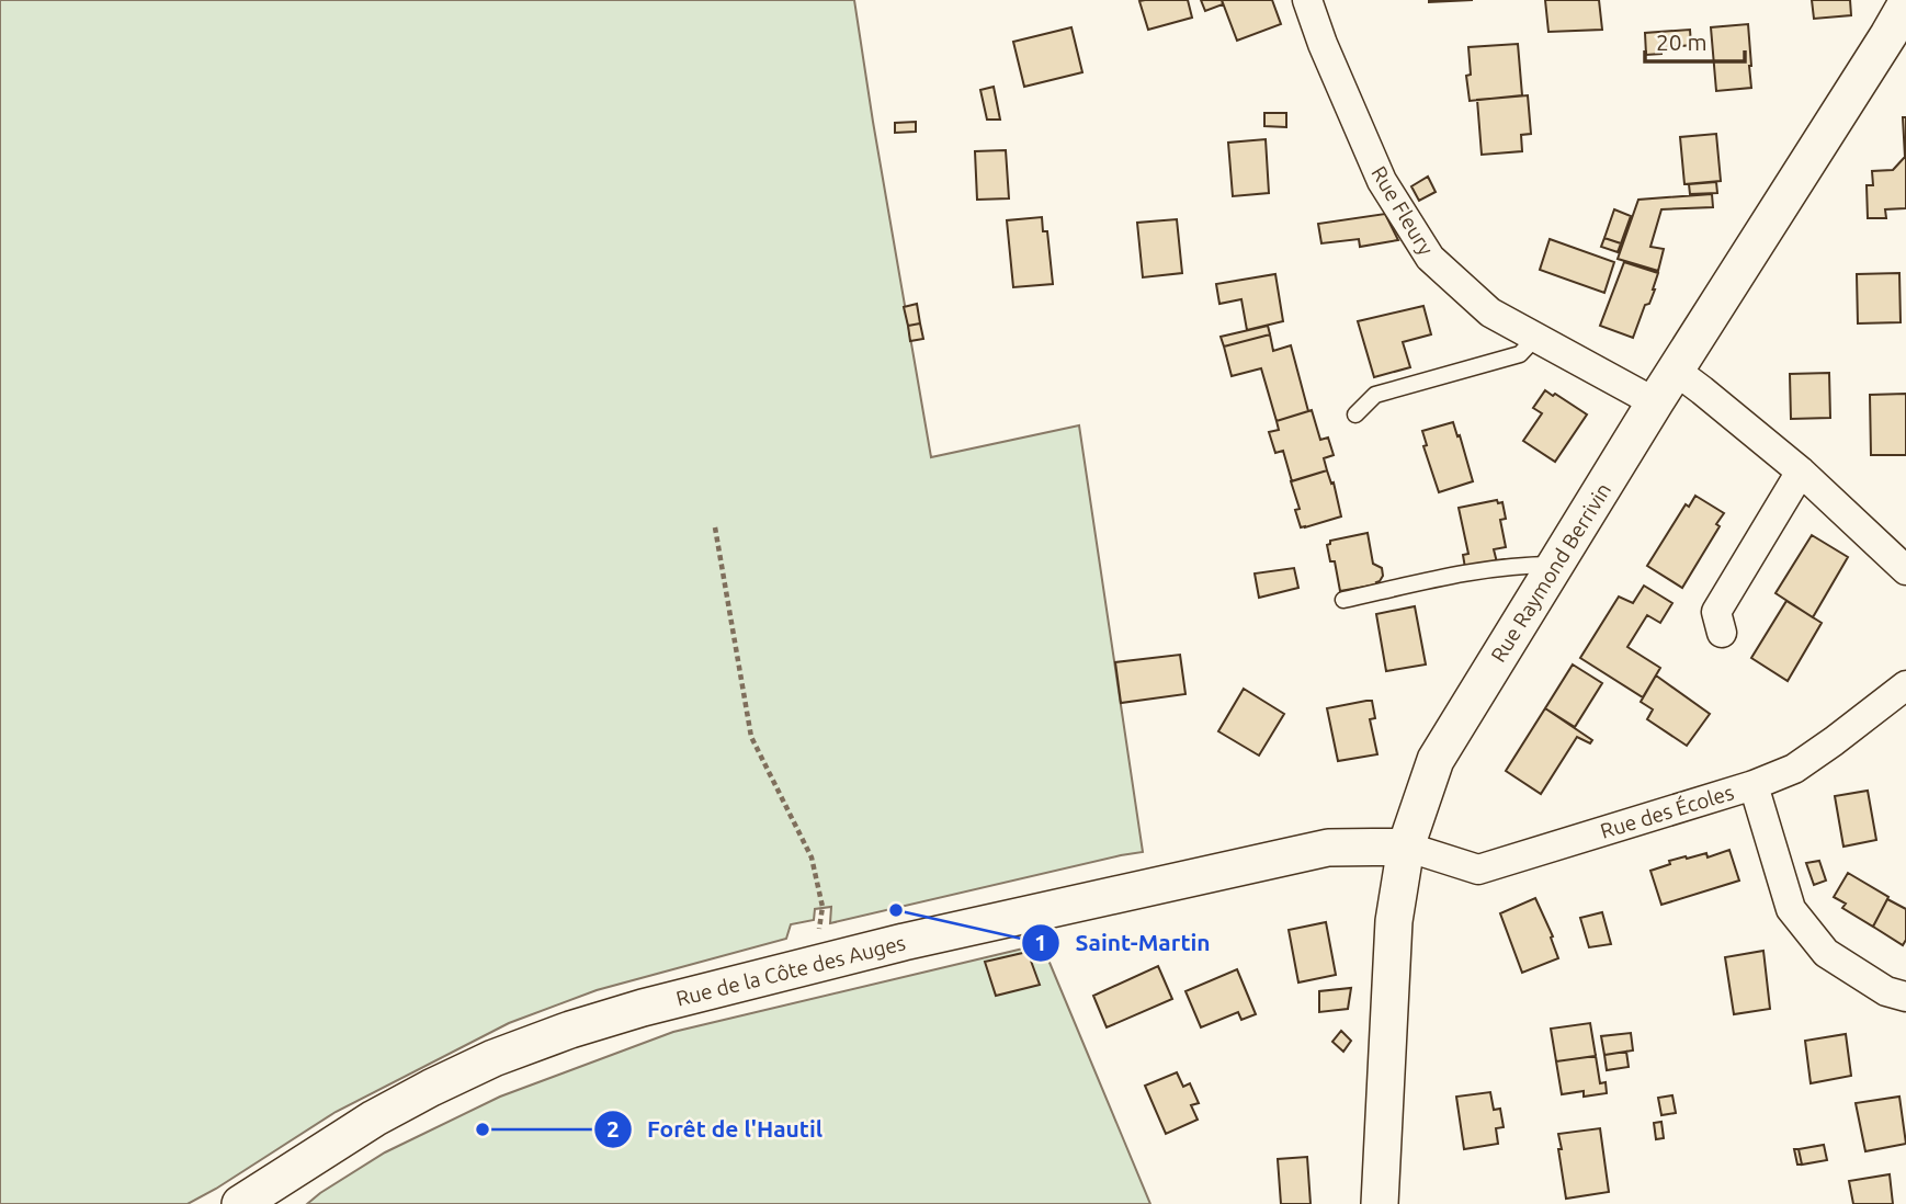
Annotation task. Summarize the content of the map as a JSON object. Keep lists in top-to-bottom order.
{
  "streets": {
    "street": [
      "Rue Fleury",
      "Rue Raymond Berrivin",
      "Rue des Écoles",
      "Rue de la Côte des Auges"
    ]
  },
  "crossings": [
    ["Rue Fleury", "Rue Raymond Berrivin"],
    ["Rue Raymond Berrivin", "Rue des Écoles"],
    ["Rue Raymond Berrivin", "Rue de la Côte des Auges"],
    ["Rue des Écoles", "Rue de la Côte des Auges"]
  ],
  "places": ["Saint-Martin", "Forêt de l'Hautil"],
  "scale_bar": "20 m"
}
